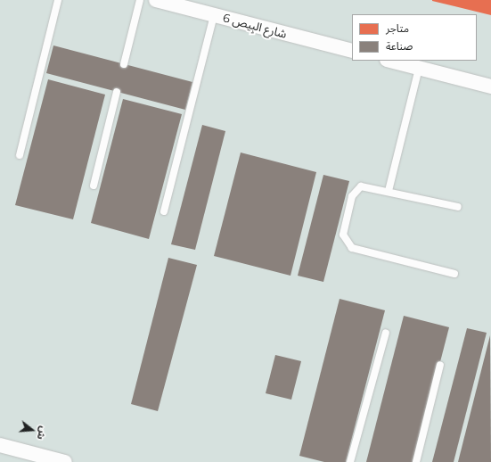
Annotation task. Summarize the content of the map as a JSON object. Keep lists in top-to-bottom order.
{
  "streets": {
    "street": ["شارع البِيص 6"]
  },
  "legend": ["متاجر", "صناعة"],
  "north": "right"
}
